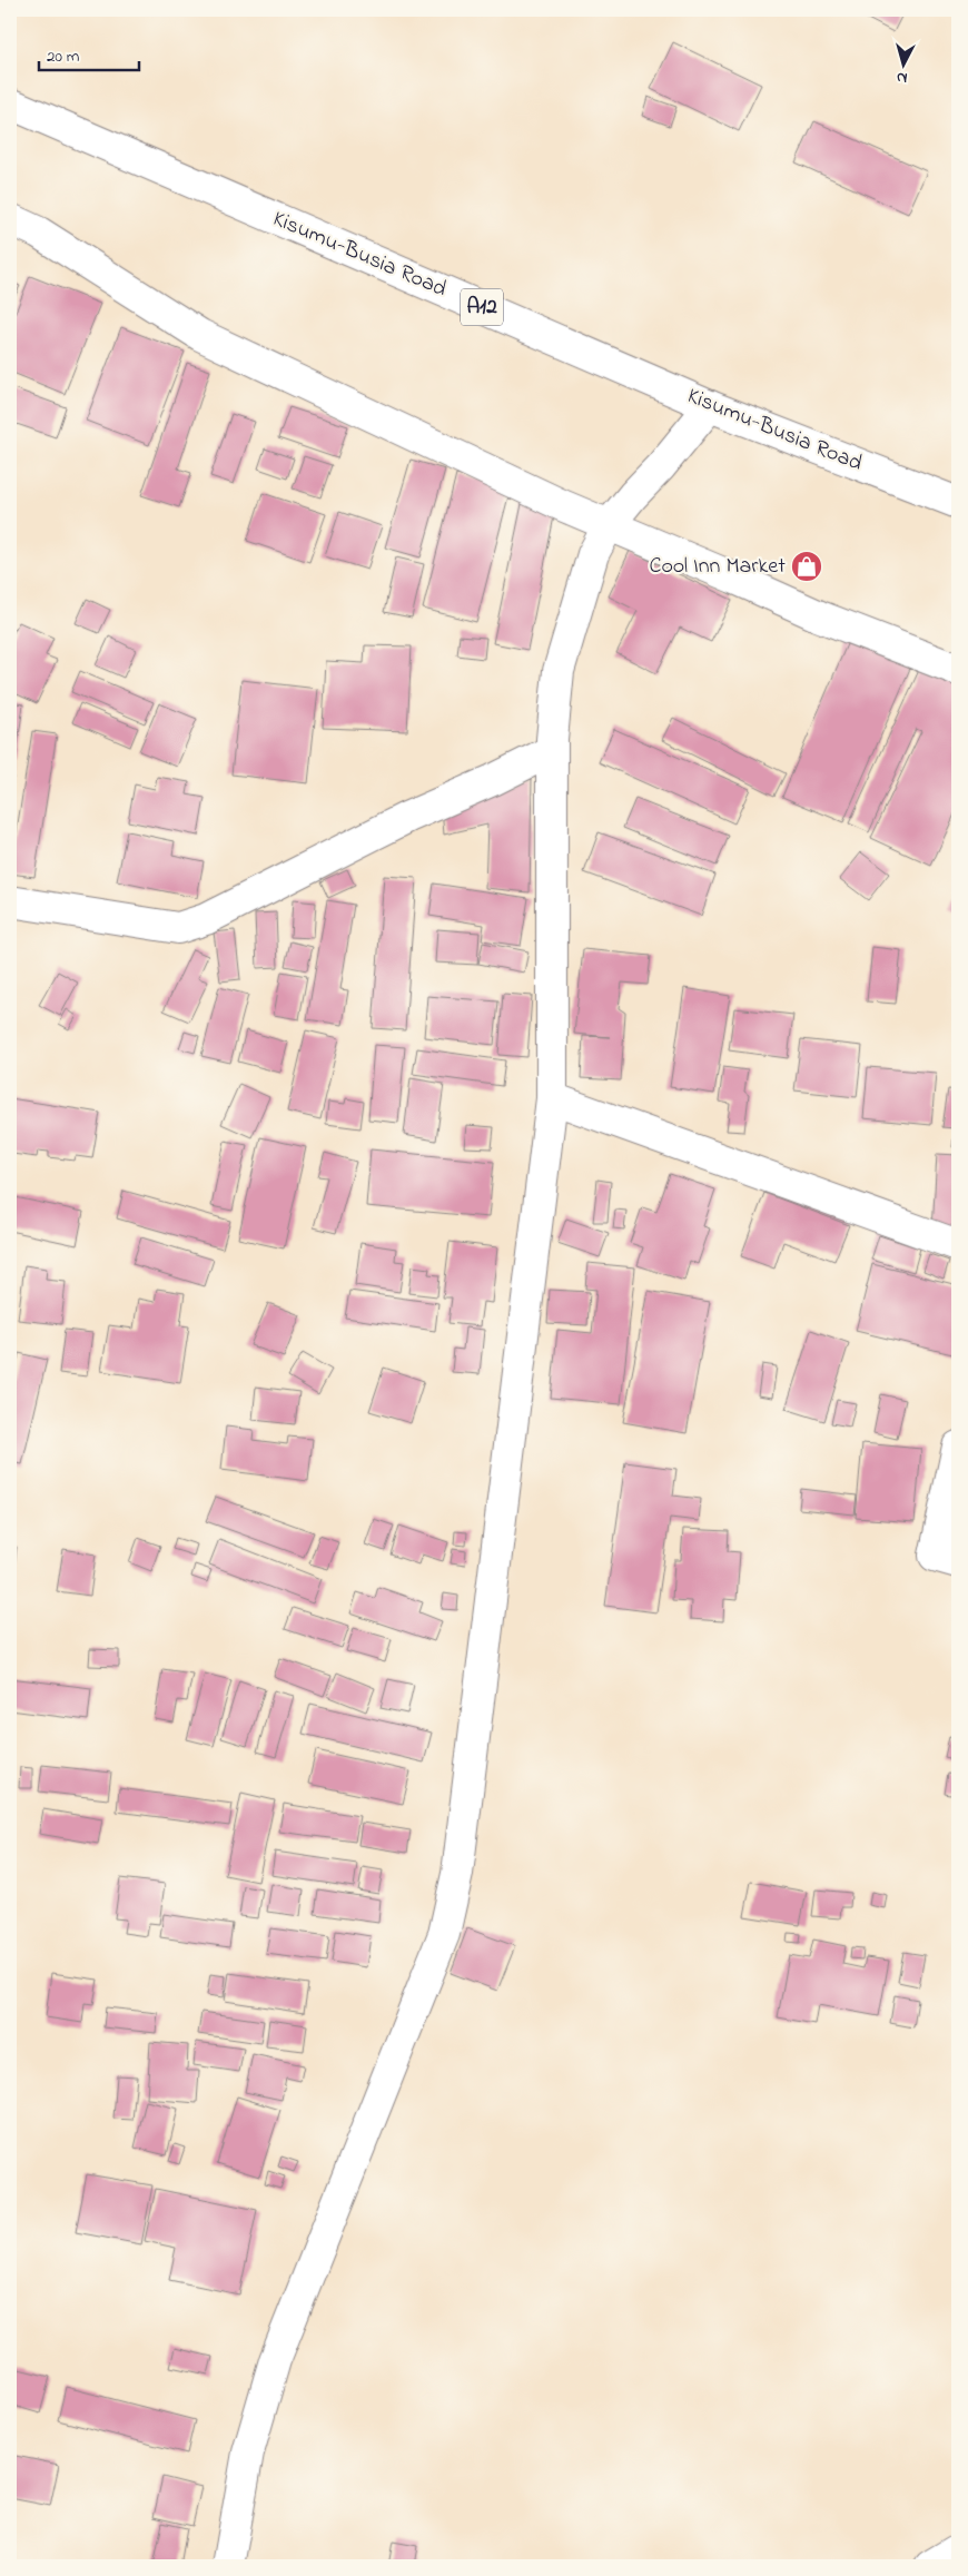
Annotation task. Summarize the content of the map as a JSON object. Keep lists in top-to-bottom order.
{
  "streets": {
    "main road": ["Kisumu-Busia Road", "A12"]
  },
  "places": {
    "shop": ["Cool Inn Market"]
  },
  "scale_bar": "20 m",
  "north": "bottom"
}
